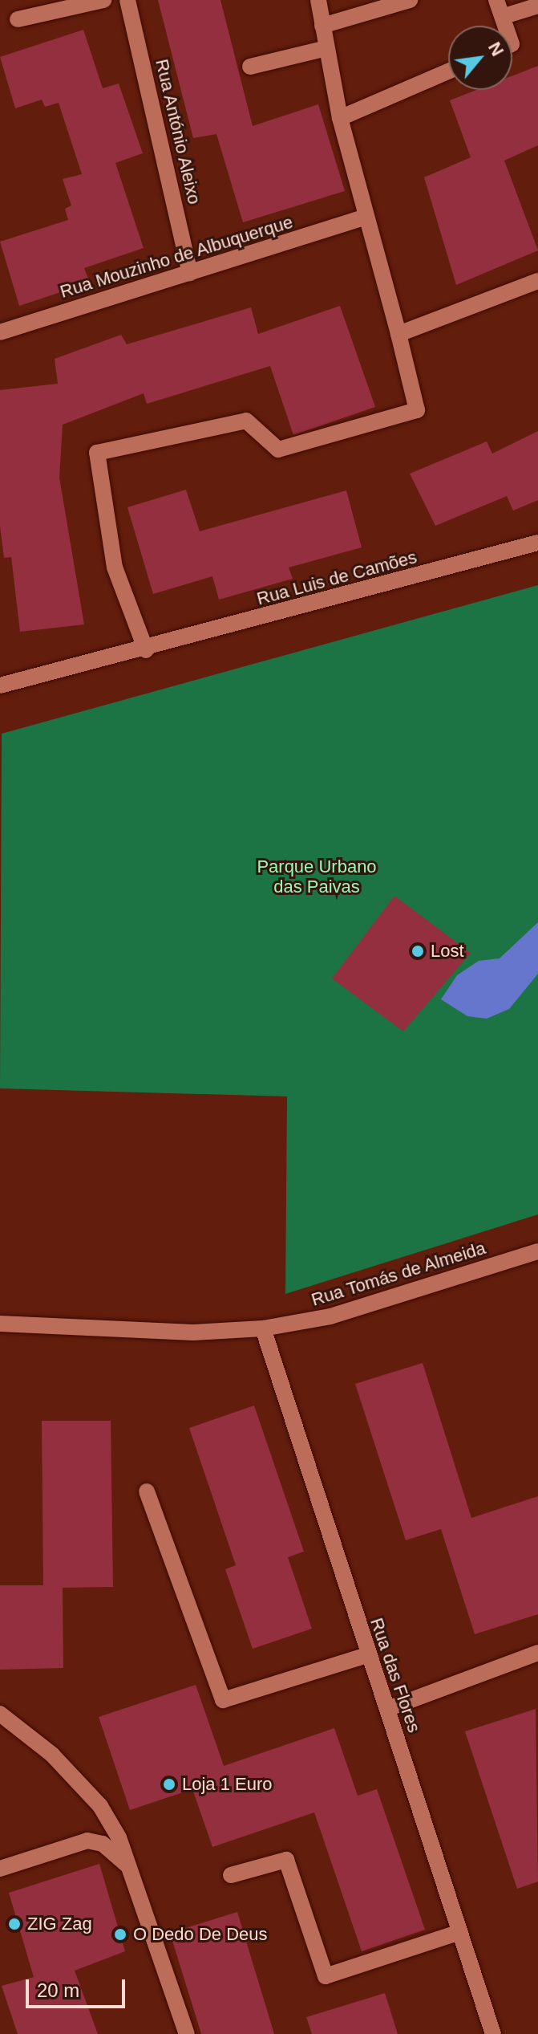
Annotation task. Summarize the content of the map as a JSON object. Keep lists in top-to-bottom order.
{
  "streets": {
    "street": [
      "Rua António Aleixo",
      "Rua Mouzinho de Albuquerque",
      "Rua Luis de Camões",
      "Rua Tomás de Almeida",
      "Rua das Flores"
    ]
  },
  "crossings": [
    ["Rua António Aleixo", "Rua Mouzinho de Albuquerque"],
    ["Rua Tomás de Almeida", "Rua das Flores"]
  ],
  "parks": ["Parque Urbano das Paivas"],
  "places": [
    "Lost",
    "Loja 1 Euro",
    "ZIG Zag",
    "O Dedo De Deus"
  ],
  "scale_bar": "20 m",
  "north": "top right"
}
